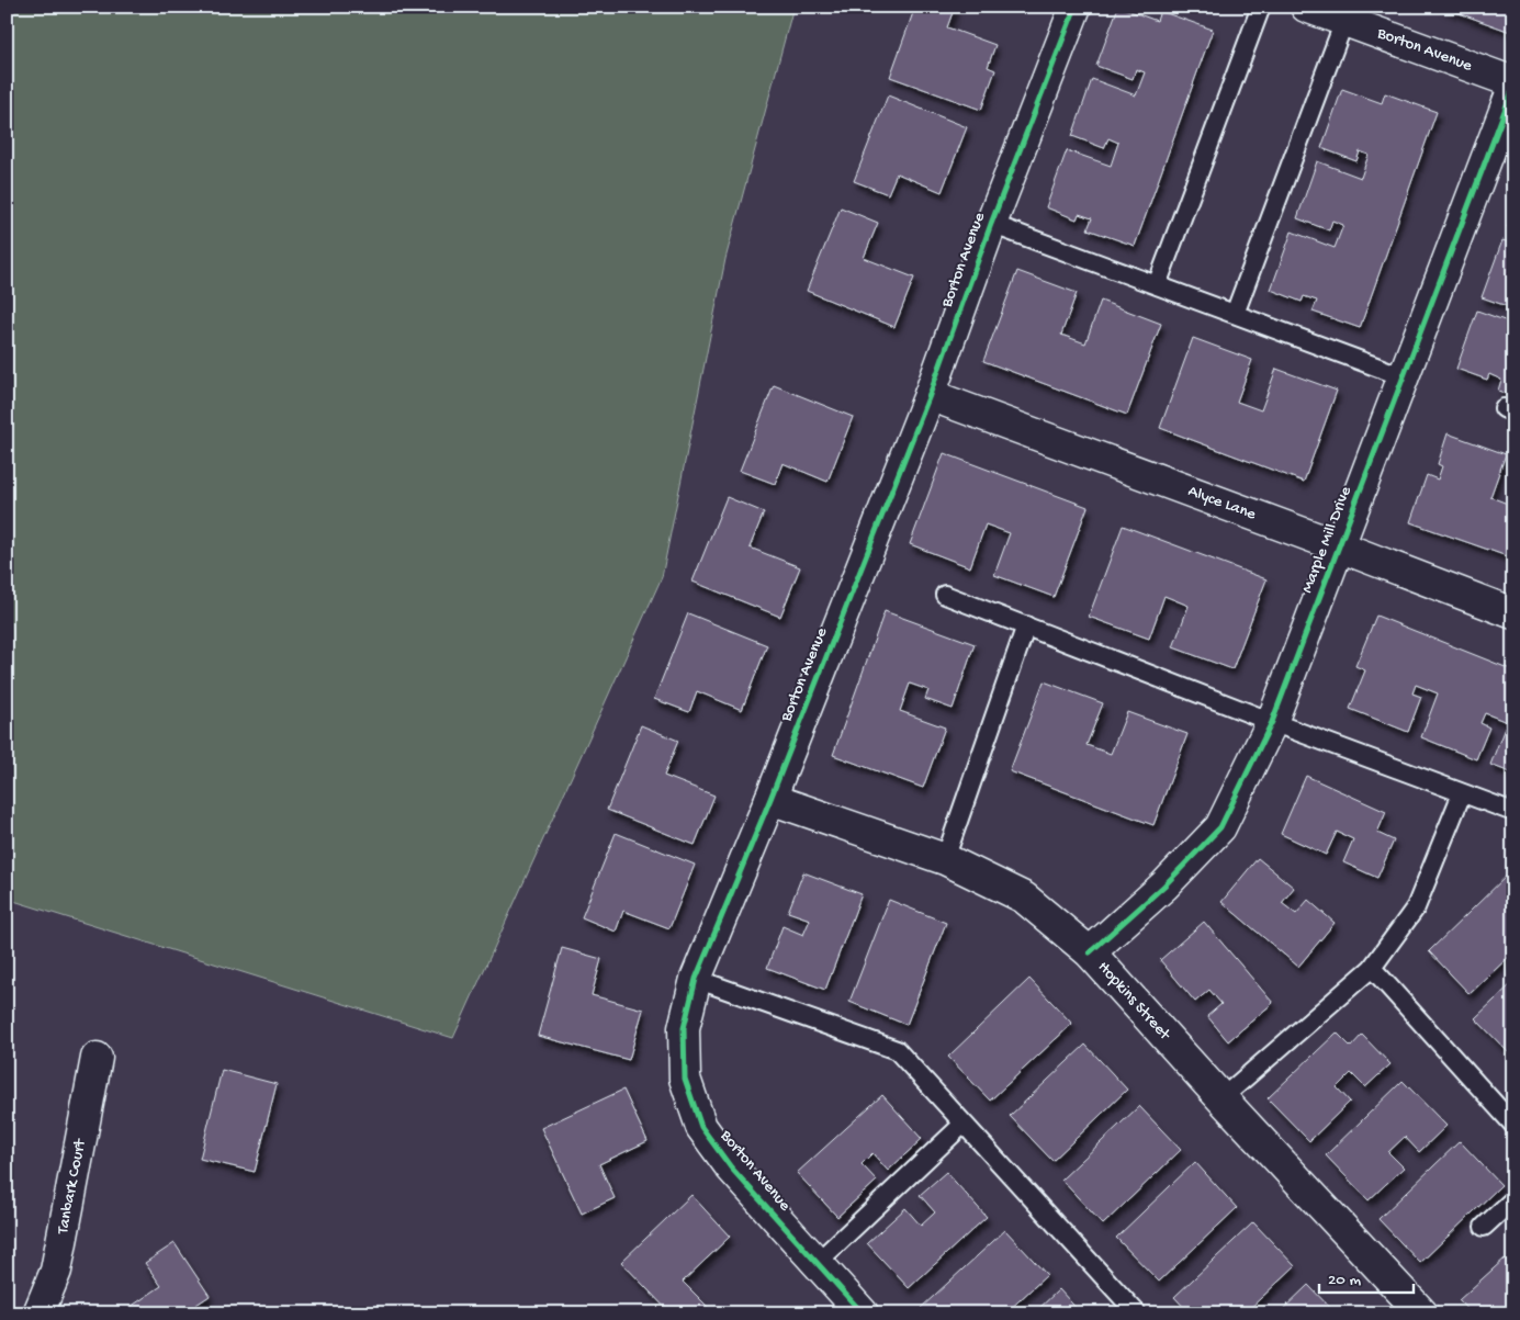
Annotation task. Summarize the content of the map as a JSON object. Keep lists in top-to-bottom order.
{
  "streets": {
    "street": [
      "Borton Avenue",
      "Alyce Lane",
      "Marple Mill Drive",
      "Hopkins Street",
      "Tanbark Court"
    ]
  },
  "crossings": [
    ["Borton Avenue", "Alyce Lane"],
    ["Borton Avenue", "Hopkins Street"],
    ["Alyce Lane", "Marple Mill Drive"],
    ["Marple Mill Drive", "Hopkins Street"]
  ],
  "scale_bar": "20 m"
}
